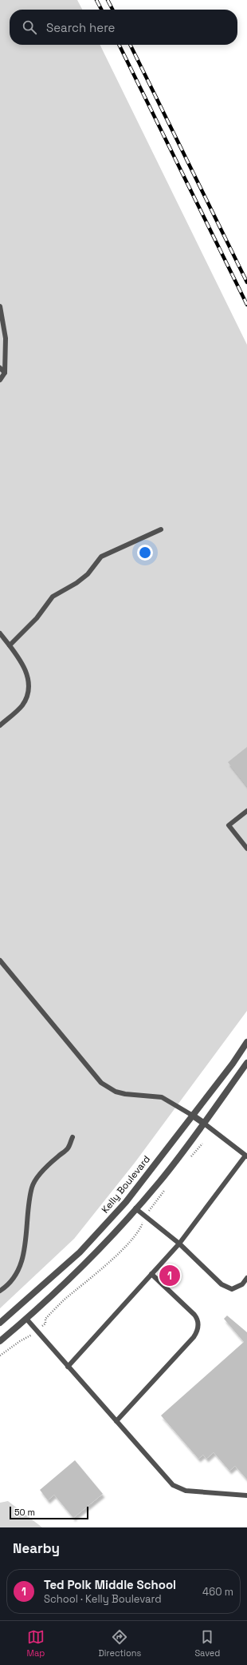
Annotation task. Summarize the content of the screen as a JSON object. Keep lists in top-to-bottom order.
{
  "streets": {
    "street": ["Kelly Boulevard"]
  },
  "scale_bar": "50 m",
  "page": {
    "search": "Search here",
    "pins": "1",
    "scale": "50 m",
    "heading": "Nearby",
    "list": [
      {
        "mark": "1",
        "name": "Ted Polk Middle School",
        "note": "School · Kelly Boulevard",
        "value": "460 m"
      }
    ],
    "nav": ["Map", "Directions", "Saved"]
  }
}
